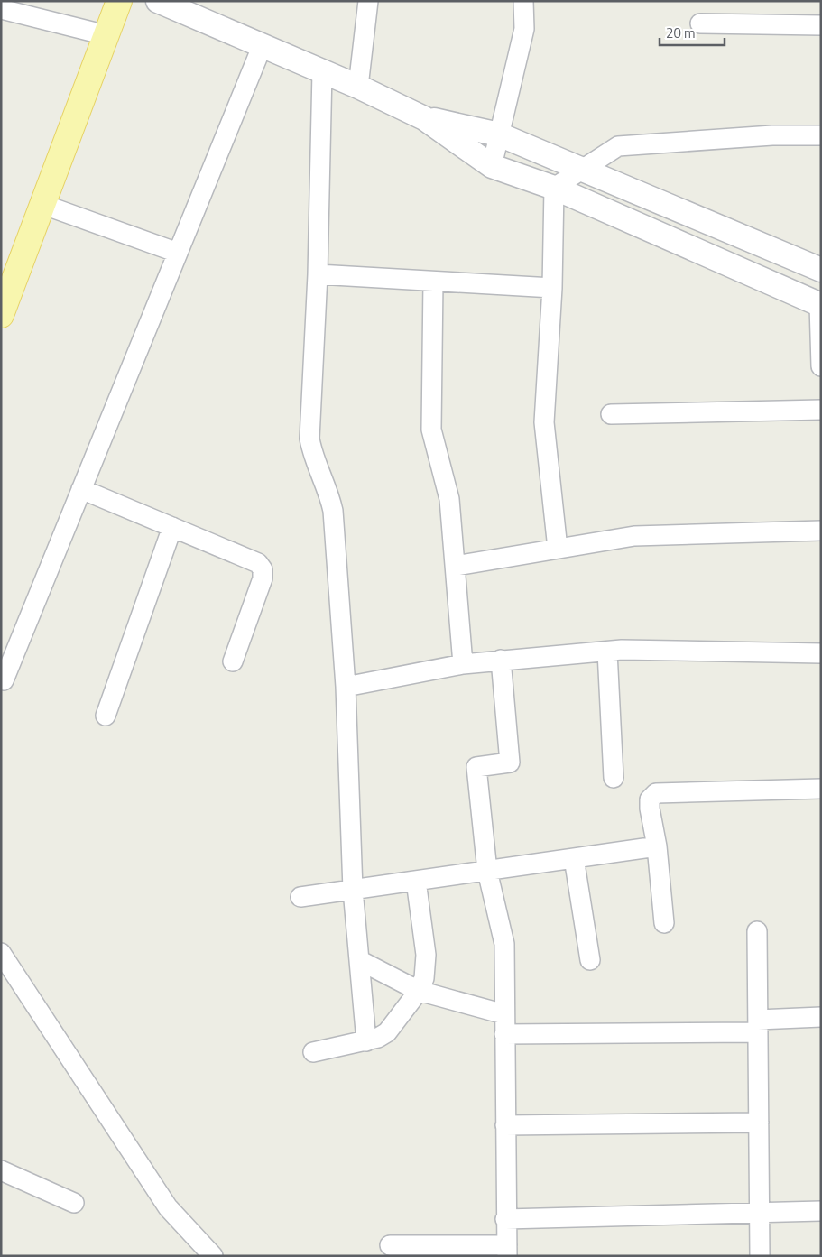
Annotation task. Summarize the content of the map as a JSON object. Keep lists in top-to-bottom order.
{
  "scale_bar": "20 m"
}
